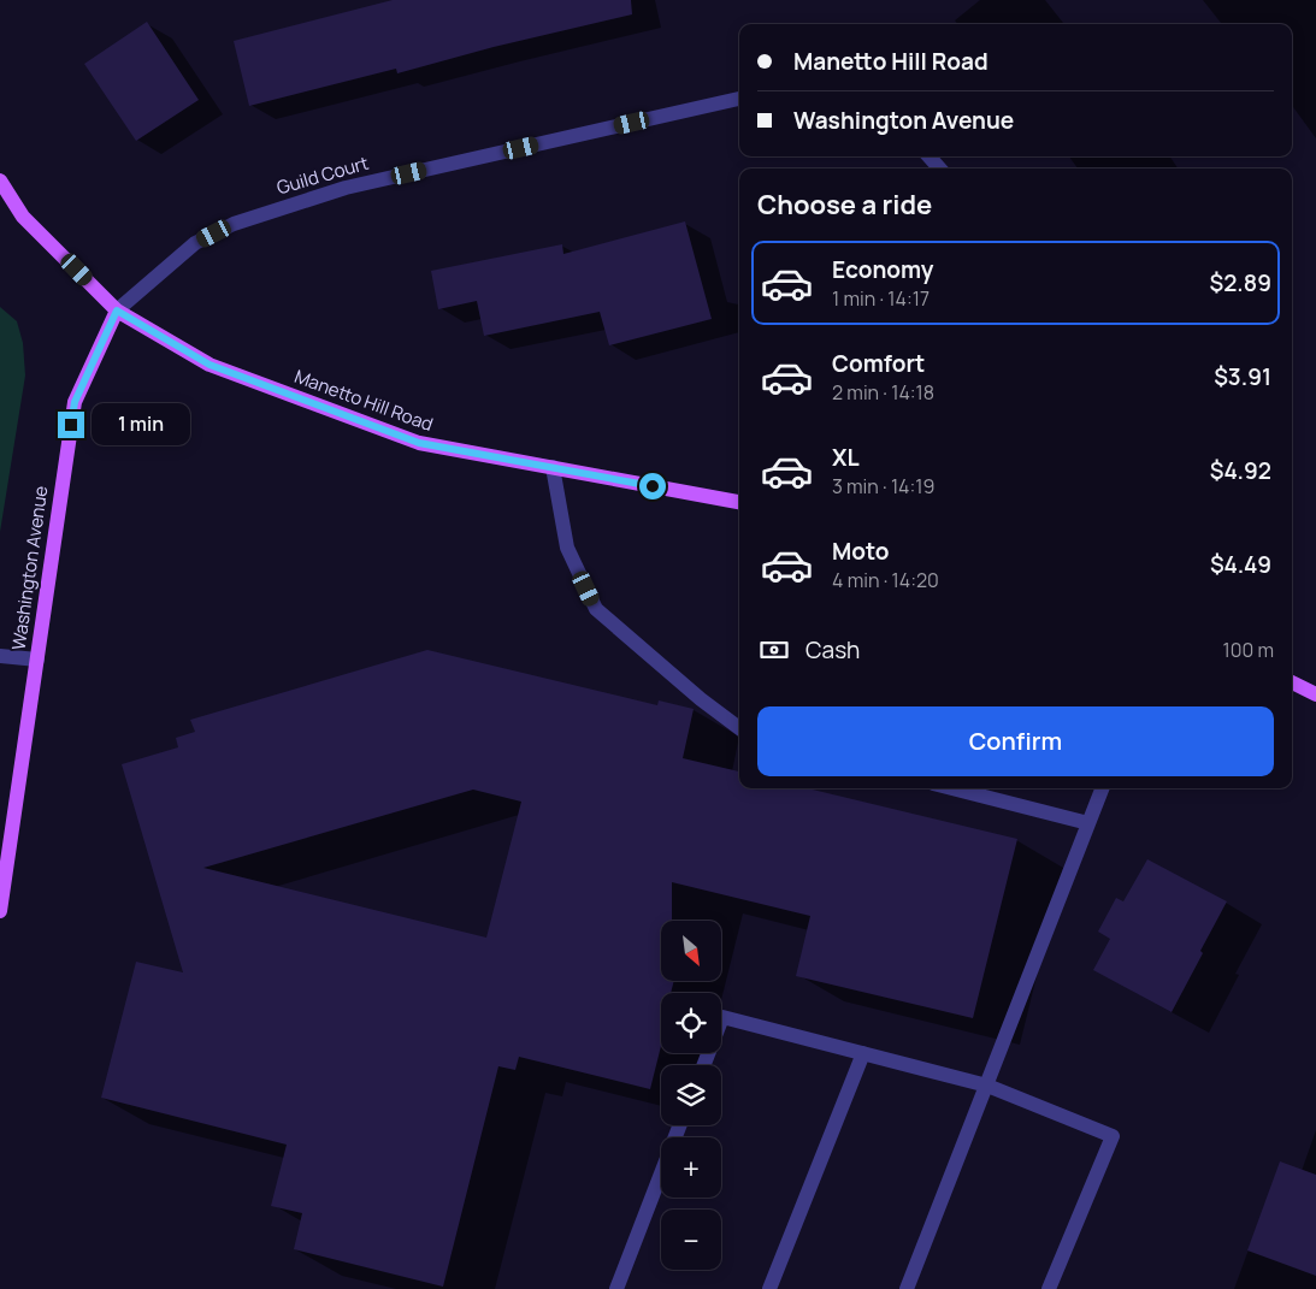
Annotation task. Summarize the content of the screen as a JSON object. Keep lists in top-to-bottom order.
{
  "streets": {
    "main road": ["Manetto Hill Road", "Washington Avenue"],
    "street": ["Guild Court"]
  },
  "crossings": [
    ["Guild Court", "Manetto Hill Road"],
    ["Guild Court", "Washington Avenue"],
    ["Manetto Hill Road", "Washington Avenue"]
  ],
  "north": "bottom right",
  "page": {
    "banner": ["Manetto Hill Road", "Washington Avenue"],
    "heading": "Choose a ride",
    "list": [
      {
        "name": "Economy",
        "note": "1 min · 14:17",
        "value": "$2.89"
      },
      {
        "name": "Comfort",
        "note": "2 min · 14:18",
        "value": "$3.91"
      },
      {
        "name": "XL",
        "note": "3 min · 14:19",
        "value": "$4.92"
      },
      {
        "name": "Moto",
        "note": "4 min · 14:20",
        "value": "$4.49"
      }
    ],
    "bubble": "1 min",
    "pay": ["Cash", "100 m"],
    "buttons": "Confirm",
    "map_buttons": ["+", "−"]
  }
}
